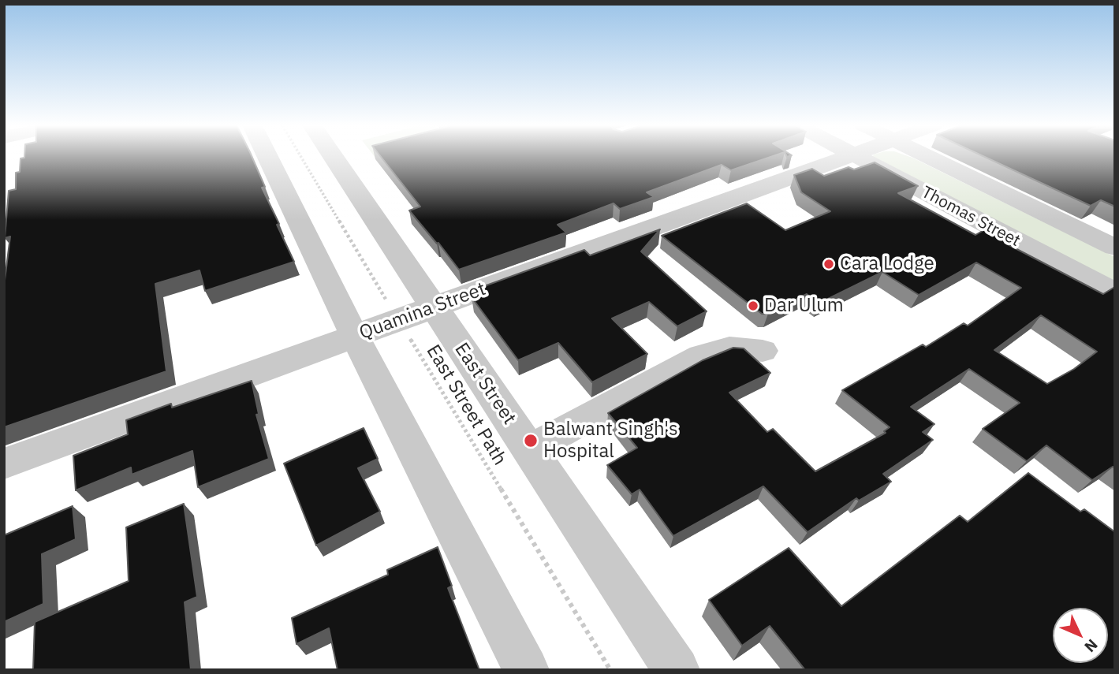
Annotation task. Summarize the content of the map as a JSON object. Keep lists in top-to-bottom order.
{
  "streets": {
    "street": ["Thomas Street", "Quamina Street", "East Street"],
    "path": ["East Street Path"]
  },
  "crossings": [
    ["Quamina Street", "East Street"],
    ["Quamina Street", "East Street Path"]
  ],
  "places": ["Cara Lodge", "Dar Ulum", "Balwant Singh's Hospital"],
  "north": "bottom right"
}
